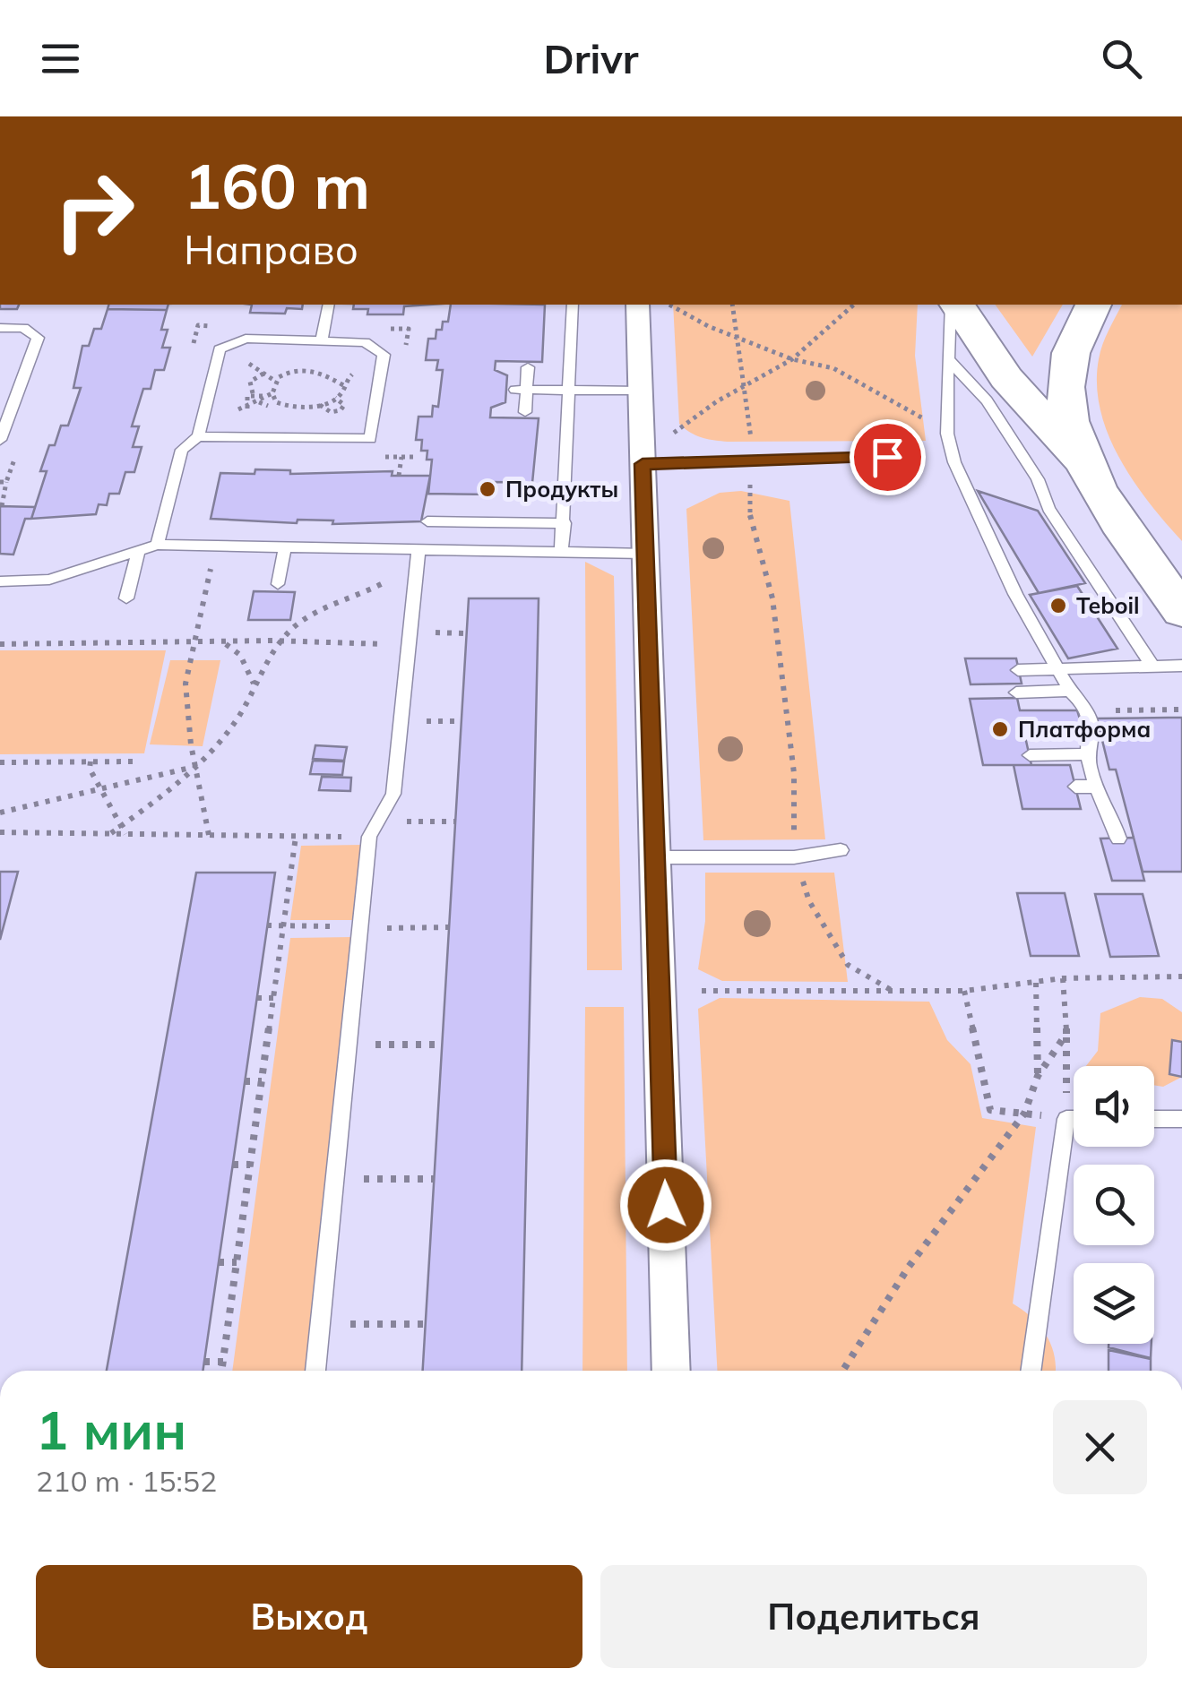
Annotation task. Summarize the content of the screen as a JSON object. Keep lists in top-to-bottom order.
{
  "places": ["Продукты", "Teboil", "Платформа"],
  "page": {
    "header": "Drivr",
    "turn": ["160 m", "Направо"],
    "heading": ["1 мин", "210 m · 15:52"],
    "buttons": ["Выход", "Поделиться"]
  }
}
